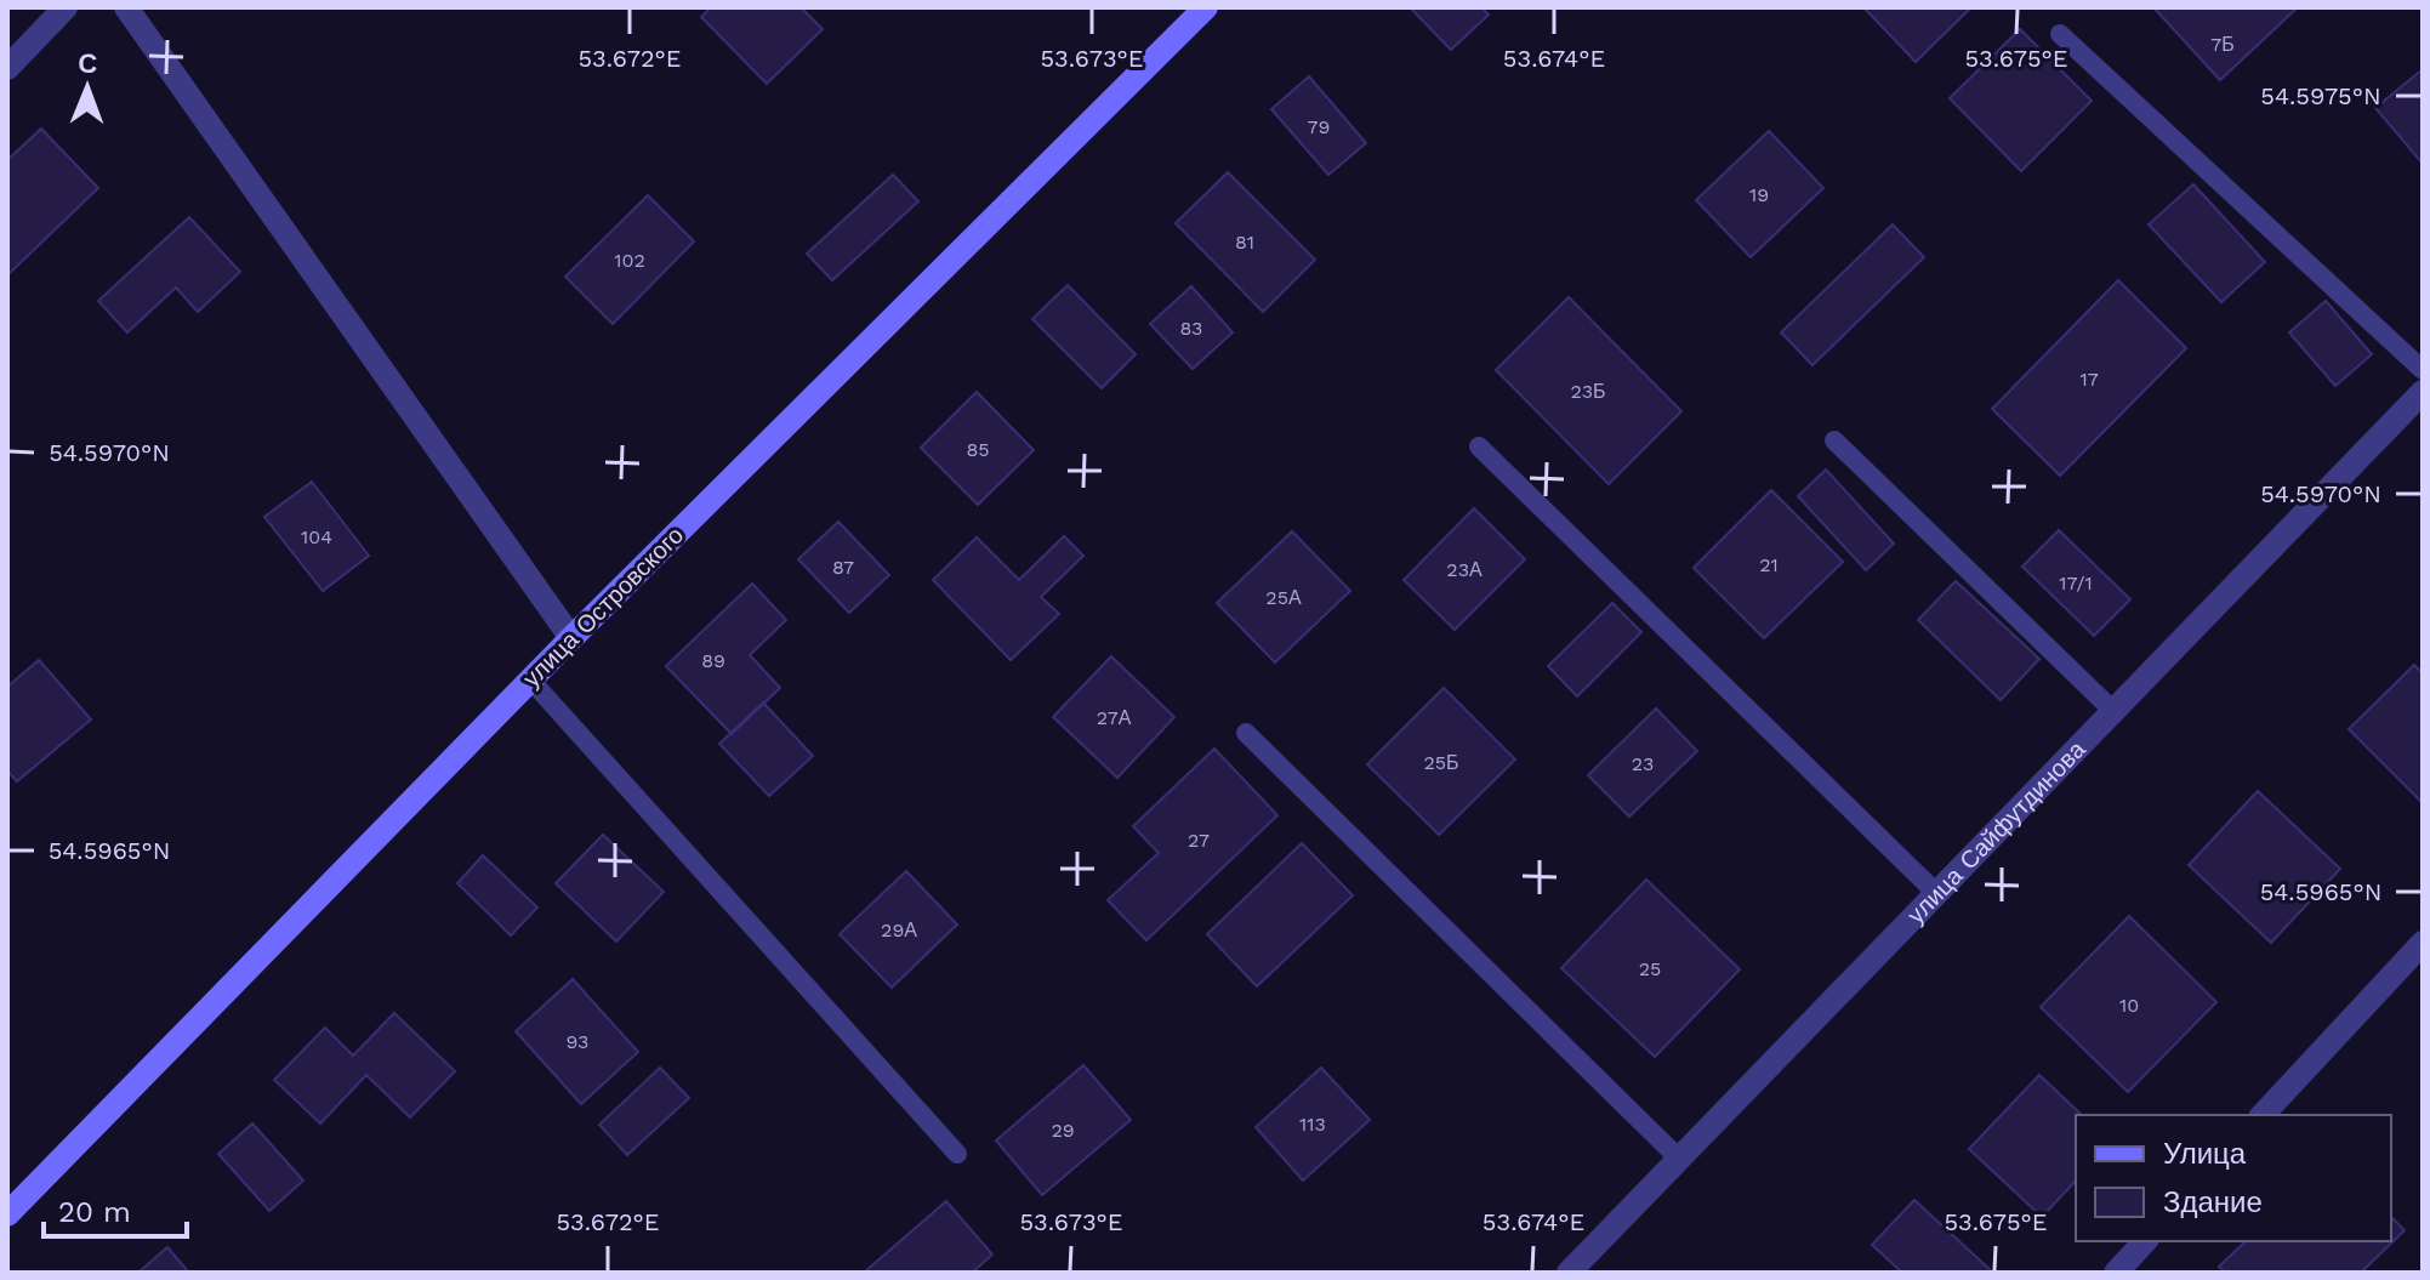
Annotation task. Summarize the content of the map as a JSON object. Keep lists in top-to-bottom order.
{
  "streets": {
    "main road": ["улица Островского"],
    "street": ["улица Сайфутдинова"]
  },
  "house_numbers": [
    "7Б",
    "79",
    "19",
    "81",
    "102",
    "83",
    "17",
    "23Б",
    "85",
    "104",
    "21",
    "87",
    "23А",
    "17/1",
    "25А",
    "89",
    "27А",
    "25Б",
    "23",
    "27",
    "29А",
    "25",
    "10",
    "93",
    "113",
    "29"
  ],
  "legend": ["Улица", "Здание"],
  "scale_bar": "20 m",
  "north": "top",
  "coordinates": [
    "53.672°E",
    "53.673°E",
    "53.674°E",
    "53.675°E",
    "54.5975°N",
    "54.5970°N",
    "54.5965°N"
  ]
}
